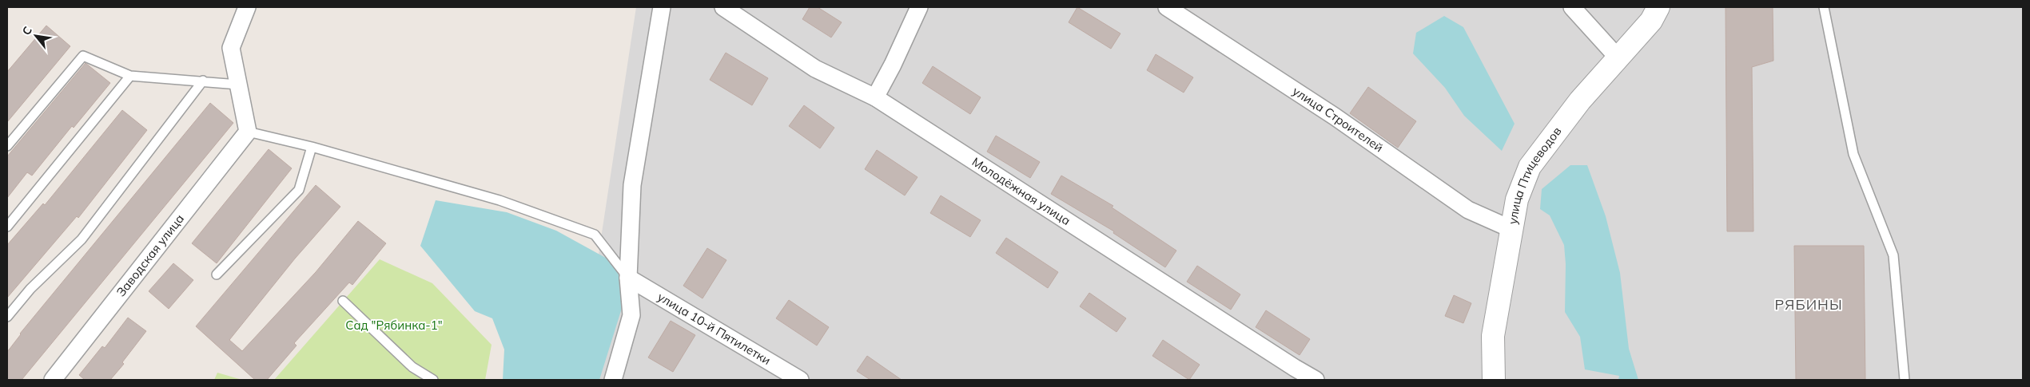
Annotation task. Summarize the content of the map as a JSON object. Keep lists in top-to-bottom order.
{
  "streets": {
    "street": [
      "улица Строителей",
      "улица Птицеводов",
      "Молодёжная улица",
      "Заводская улица",
      "улица 10-й Пятилетки"
    ]
  },
  "crossings": [
    ["улица Строителей", "улица Птицеводов"]
  ],
  "districts": ["РЯБИНЫ"],
  "parks": ["Сад \"Рябинка-1\""],
  "north": "top left"
}
